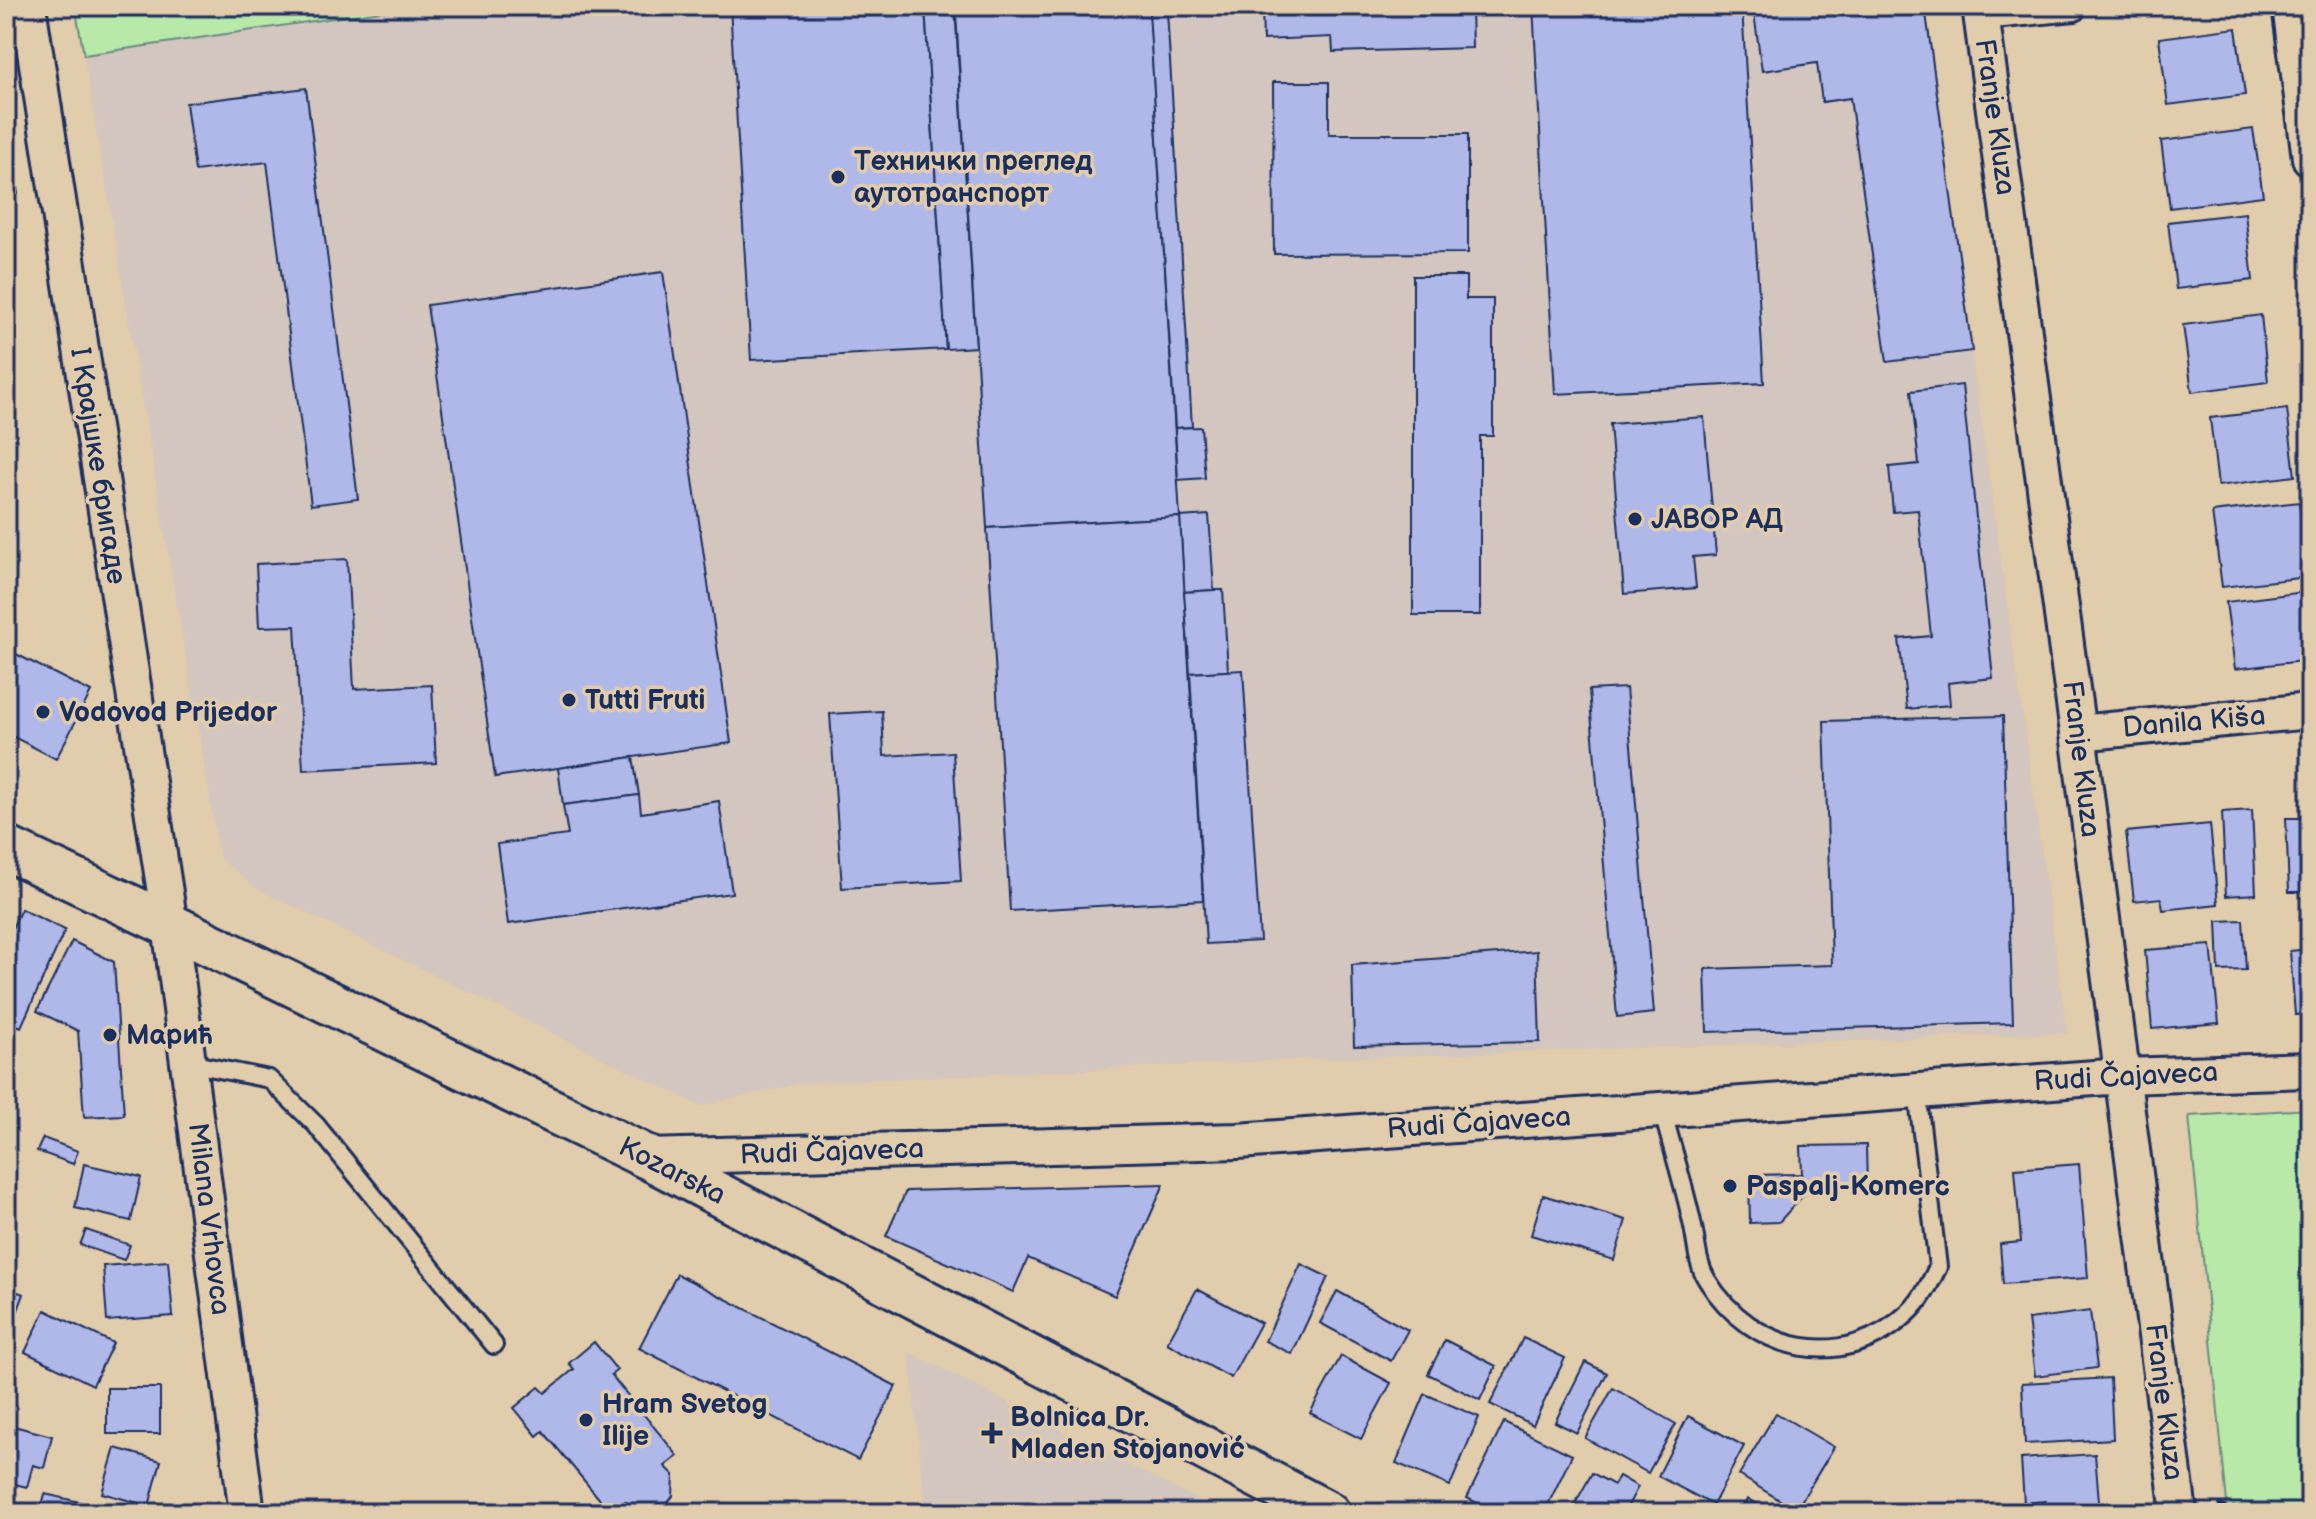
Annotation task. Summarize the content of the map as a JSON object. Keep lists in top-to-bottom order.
{
  "streets": {
    "street": [
      "Franje Kluza",
      "I Крајшке бригаде",
      "Danila Kiša",
      "Rudi Čajaveca",
      "Kozarska",
      "Milana Vrhovca"
    ]
  },
  "crossings": [
    ["Franje Kluza", "Danila Kiša"],
    ["Franje Kluza", "Rudi Čajaveca"],
    ["I Крајшке бригаде", "Kozarska"],
    ["I Крајшке бригаде", "Milana Vrhovca"],
    ["Rudi Čajaveca", "Kozarska"],
    ["Kozarska", "Milana Vrhovca"]
  ],
  "places": {
    "other": [
      "Технички преглед аутотранспорт",
      "ЈАВОР АД",
      "Tutti Fruti",
      "Vodovod Prijedor",
      "Марић",
      "Paspalj-Komerc",
      "Hram Svetog Ilije"
    ],
    "health": ["Bolnica Dr. Mladen Stojanović"]
  }
}
